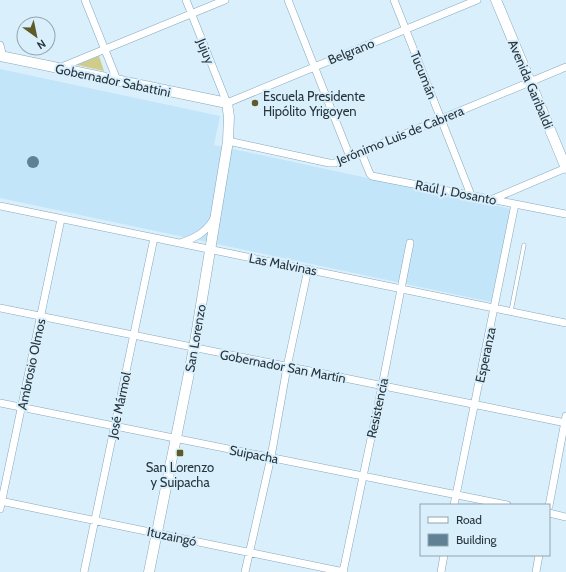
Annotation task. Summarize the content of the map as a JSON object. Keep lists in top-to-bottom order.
{
  "streets": {
    "main road": ["Gobernador Sabattini", "Avenida Garibaldi", "San Lorenzo"],
    "street": [
      "Jujuy",
      "Belgrano",
      "Tucumán",
      "Jerónimo Luis de Cabrera",
      "Raúl J. Dosanto",
      "Las Malvinas",
      "Esperanza",
      "Ambrosio Olmos",
      "Gobernador San Martín",
      "José Mármol",
      "Resistencia",
      "Suipacha",
      "Ituzaingó"
    ]
  },
  "crossings": [
    ["Jujuy", "Belgrano"],
    ["Jujuy", "Gobernador Sabattini"],
    ["Jujuy", "San Lorenzo"],
    ["Belgrano", "Tucumán"],
    ["Belgrano", "Gobernador Sabattini"],
    ["Belgrano", "San Lorenzo"],
    ["Tucumán", "Jerónimo Luis de Cabrera"],
    ["Tucumán", "Raúl J. Dosanto"],
    ["Gobernador Sabattini", "San Lorenzo"],
    ["Avenida Garibaldi", "Jerónimo Luis de Cabrera"],
    ["Jerónimo Luis de Cabrera", "Raúl J. Dosanto"],
    ["Jerónimo Luis de Cabrera", "San Lorenzo"],
    ["Raúl J. Dosanto", "Esperanza"],
    ["Las Malvinas", "San Lorenzo"],
    ["Las Malvinas", "Esperanza"],
    ["Las Malvinas", "Ambrosio Olmos"],
    ["Las Malvinas", "José Mármol"],
    ["Las Malvinas", "Resistencia"],
    ["San Lorenzo", "Gobernador San Martín"],
    ["San Lorenzo", "Suipacha"],
    ["San Lorenzo", "Ituzaingó"],
    ["Esperanza", "Gobernador San Martín"],
    ["Esperanza", "Suipacha"],
    ["Ambrosio Olmos", "Gobernador San Martín"],
    ["Ambrosio Olmos", "Suipacha"],
    ["Ambrosio Olmos", "Ituzaingó"],
    ["Gobernador San Martín", "José Mármol"],
    ["Gobernador San Martín", "Resistencia"],
    ["José Mármol", "Suipacha"],
    ["José Mármol", "Ituzaingó"],
    ["Resistencia", "Suipacha"],
    ["Resistencia", "Ituzaingó"]
  ],
  "places": {
    "other": ["Escuela Presidente Hipólito Yrigoyen"],
    "transit": ["San Lorenzo y Suipacha"]
  },
  "legend": ["Road", "Building"],
  "north": "bottom right"
}
